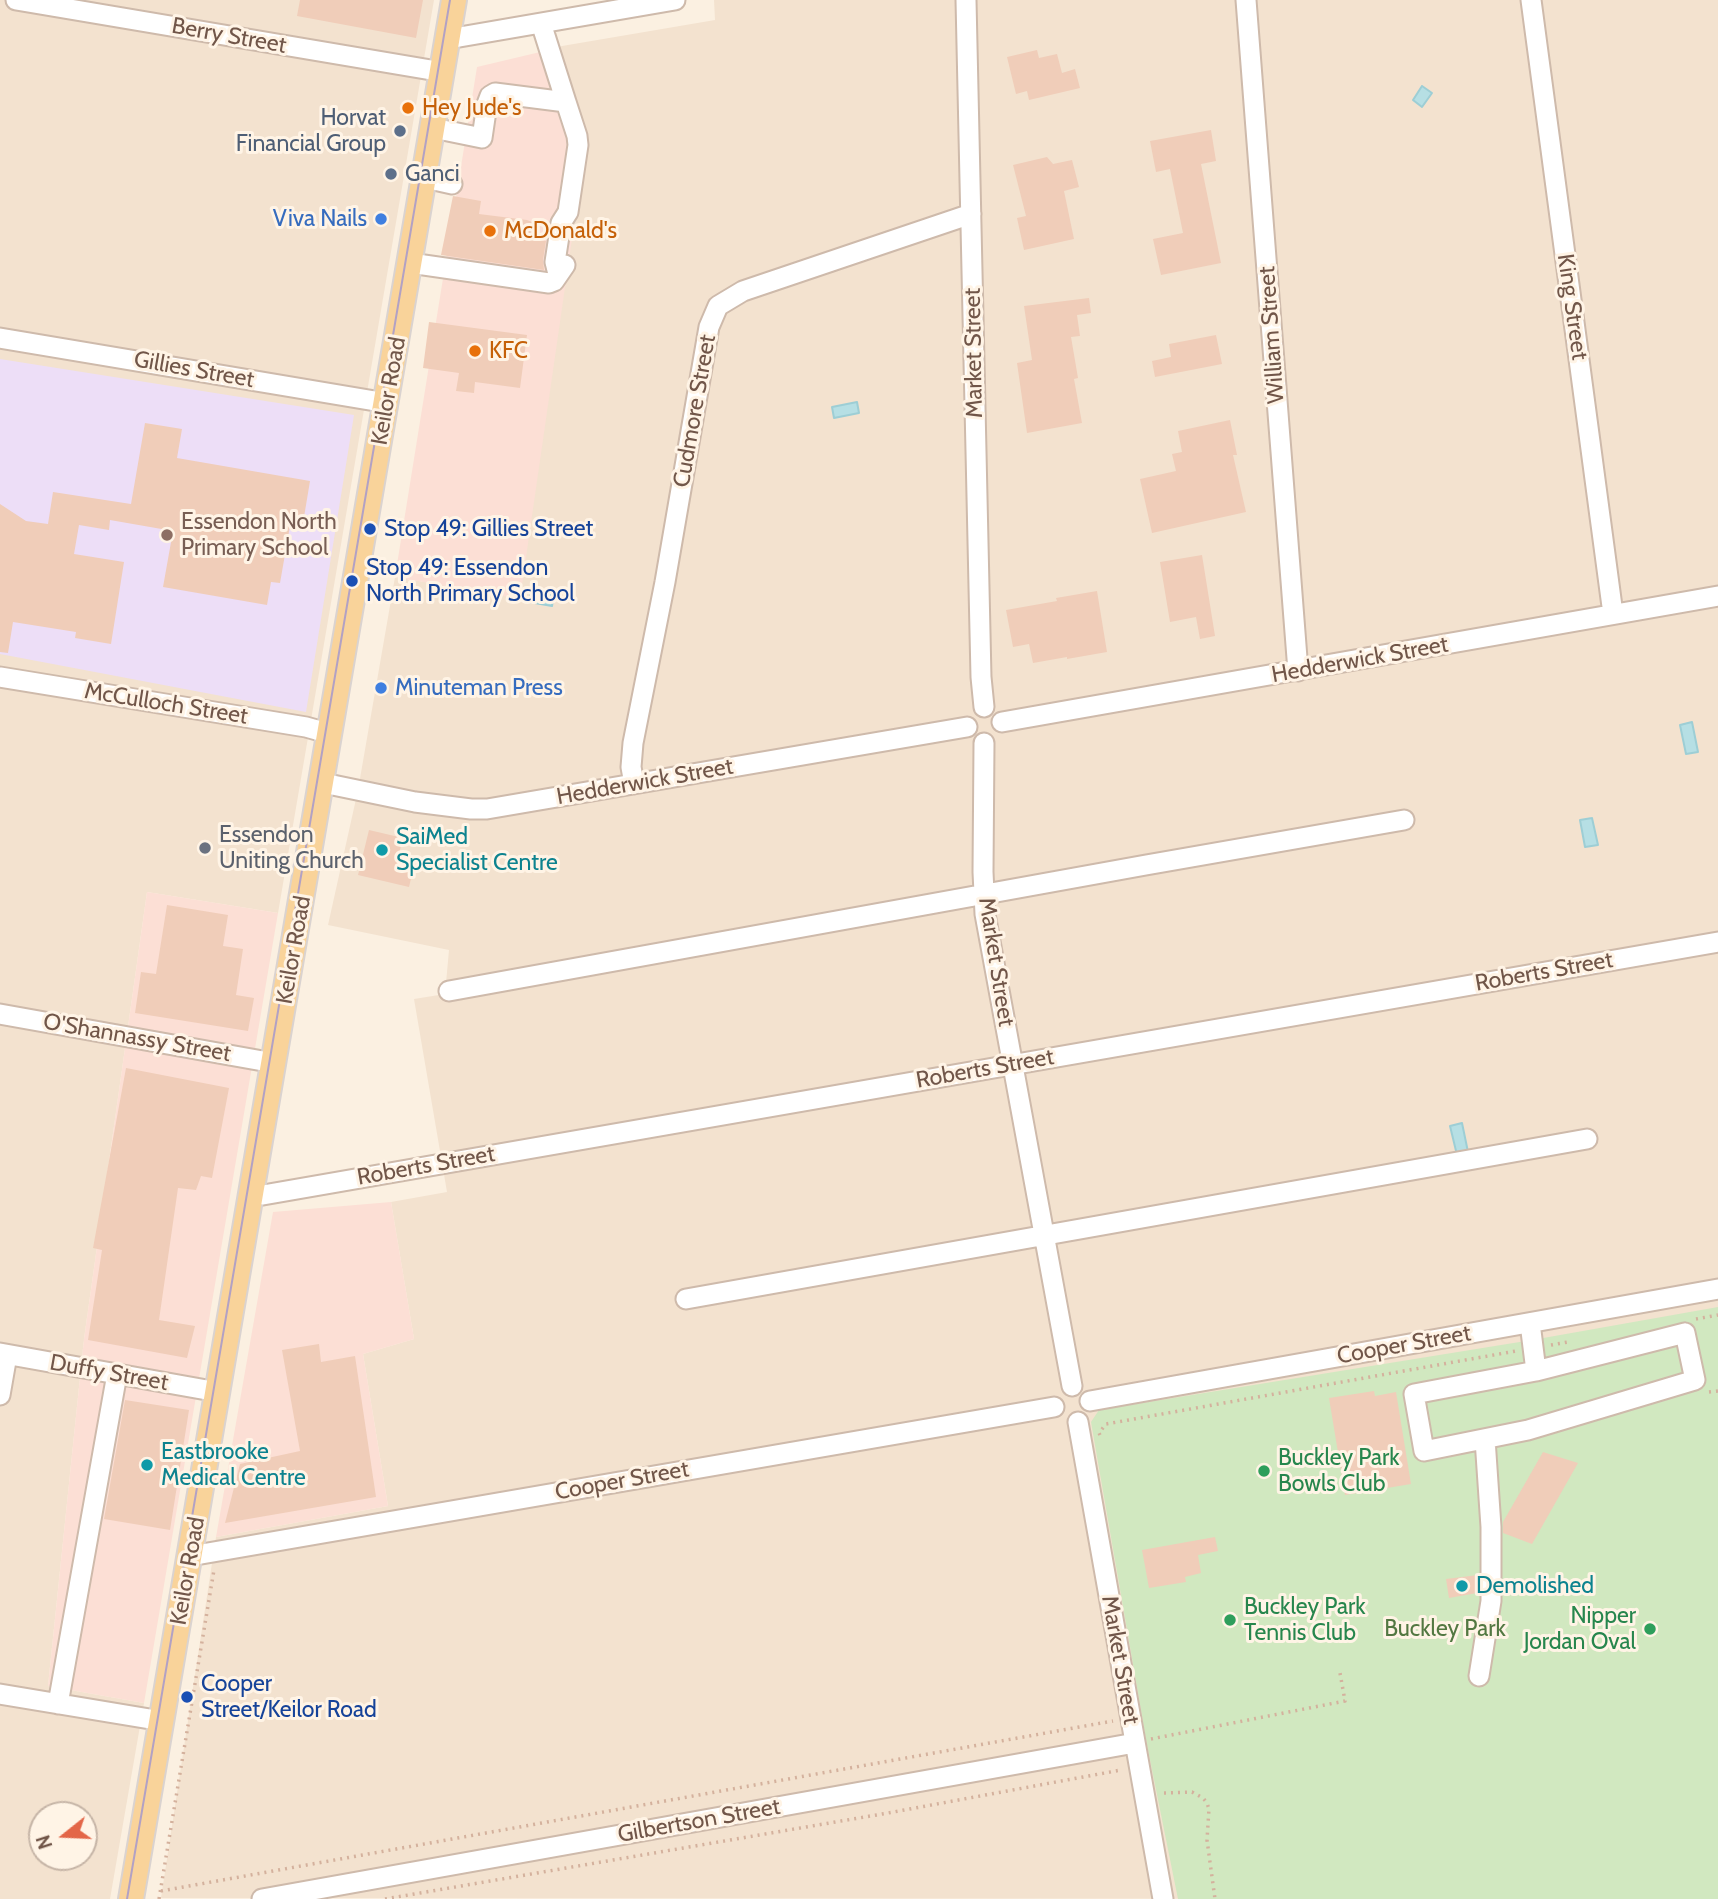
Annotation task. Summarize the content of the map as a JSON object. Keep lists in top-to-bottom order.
{
  "streets": {
    "main road": ["Keilor Road"],
    "street": [
      "Berry Street",
      "King Street",
      "William Street",
      "Market Street",
      "Gillies Street",
      "Cudmore Street",
      "Hedderwick Street",
      "McCulloch Street",
      "Roberts Street",
      "O'Shannassy Street",
      "Cooper Street",
      "Duffy Street",
      "Gilbertson Street"
    ]
  },
  "crossings": [
    ["Berry Street", "Keilor Road"],
    ["King Street", "Hedderwick Street"],
    ["William Street", "Hedderwick Street"],
    ["Market Street", "Cudmore Street"],
    ["Market Street", "Hedderwick Street"],
    ["Market Street", "Roberts Street"],
    ["Market Street", "Cooper Street"],
    ["Market Street", "Gilbertson Street"],
    ["Gillies Street", "Keilor Road"],
    ["Keilor Road", "Hedderwick Street"],
    ["Keilor Road", "McCulloch Street"],
    ["Keilor Road", "Roberts Street"],
    ["Keilor Road", "O'Shannassy Street"],
    ["Keilor Road", "Cooper Street"],
    ["Keilor Road", "Duffy Street"],
    ["Cudmore Street", "Hedderwick Street"]
  ],
  "parks": ["Buckley Park"],
  "places": [
    "Hey Jude's",
    "Horvat Financial Group",
    "Ganci",
    "Viva Nails",
    "McDonald's",
    "KFC",
    "Stop 49: Gillies Street",
    "Essendon North Primary School",
    "Stop 49: Essendon North Primary School",
    "Minuteman Press",
    "Essendon Uniting Church",
    "SaiMed Specialist Centre",
    "Eastbrooke Medical Centre",
    "Buckley Park Bowls Club",
    "Demolished",
    "Buckley Park Tennis Club",
    "Nipper Jordan Oval",
    "Cooper Street/Keilor Road"
  ],
  "north": "left"
}
